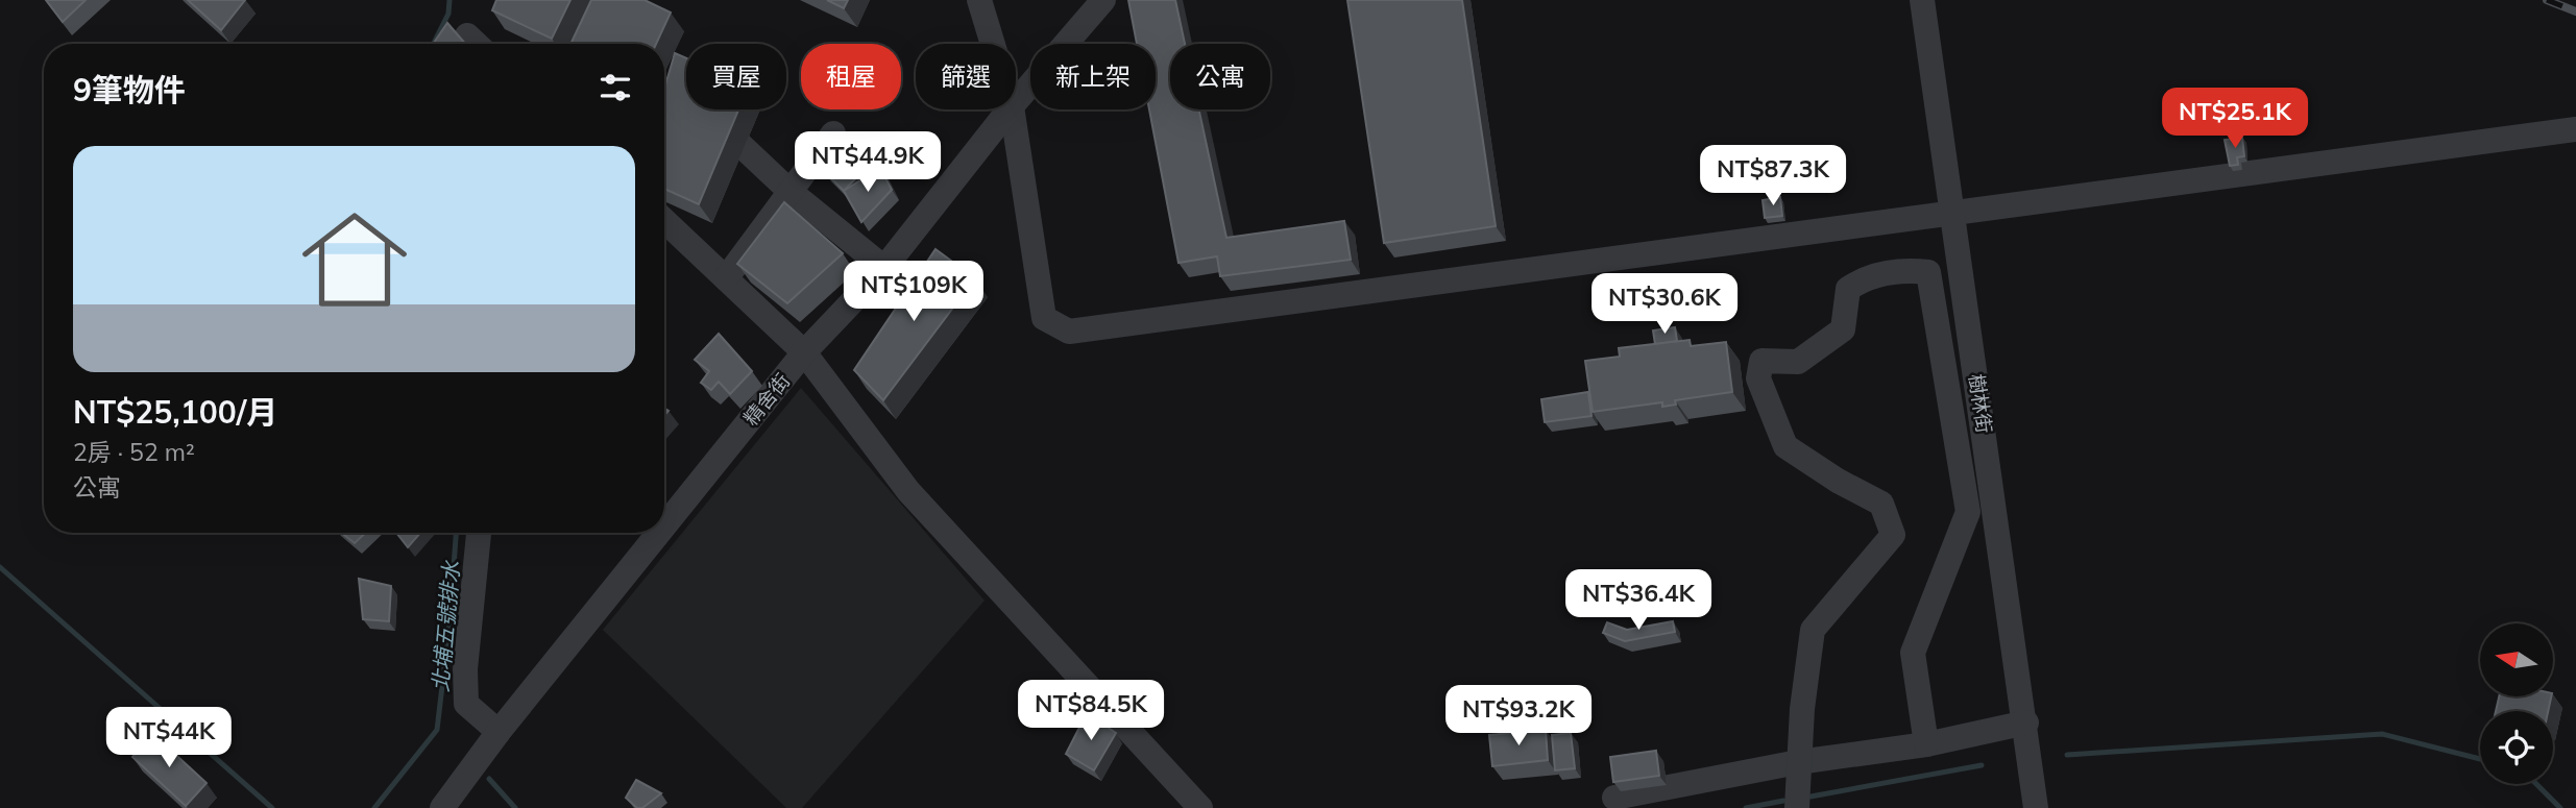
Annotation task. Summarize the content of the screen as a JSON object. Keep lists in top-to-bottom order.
{
  "streets": {
    "street": ["精舍街", "樹林街"]
  },
  "water": ["北埔五號排水"],
  "north": "left",
  "page": {
    "chip": [
      "買屋",
      "租屋",
      "篩選",
      "新上架",
      "公寓"
    ],
    "heading": "9筆物件",
    "price": [
      "NT$25.1K",
      "NT$44.9K",
      "NT$87.3K",
      "NT$109K",
      "NT$30.6K",
      "NT$36.4K",
      "NT$84.5K",
      "NT$93.2K",
      "NT$44K"
    ],
    "list": [
      {
        "name": "NT$25,100/月",
        "note": "2房 · 52 m² · 公寓"
      }
    ]
  }
}
